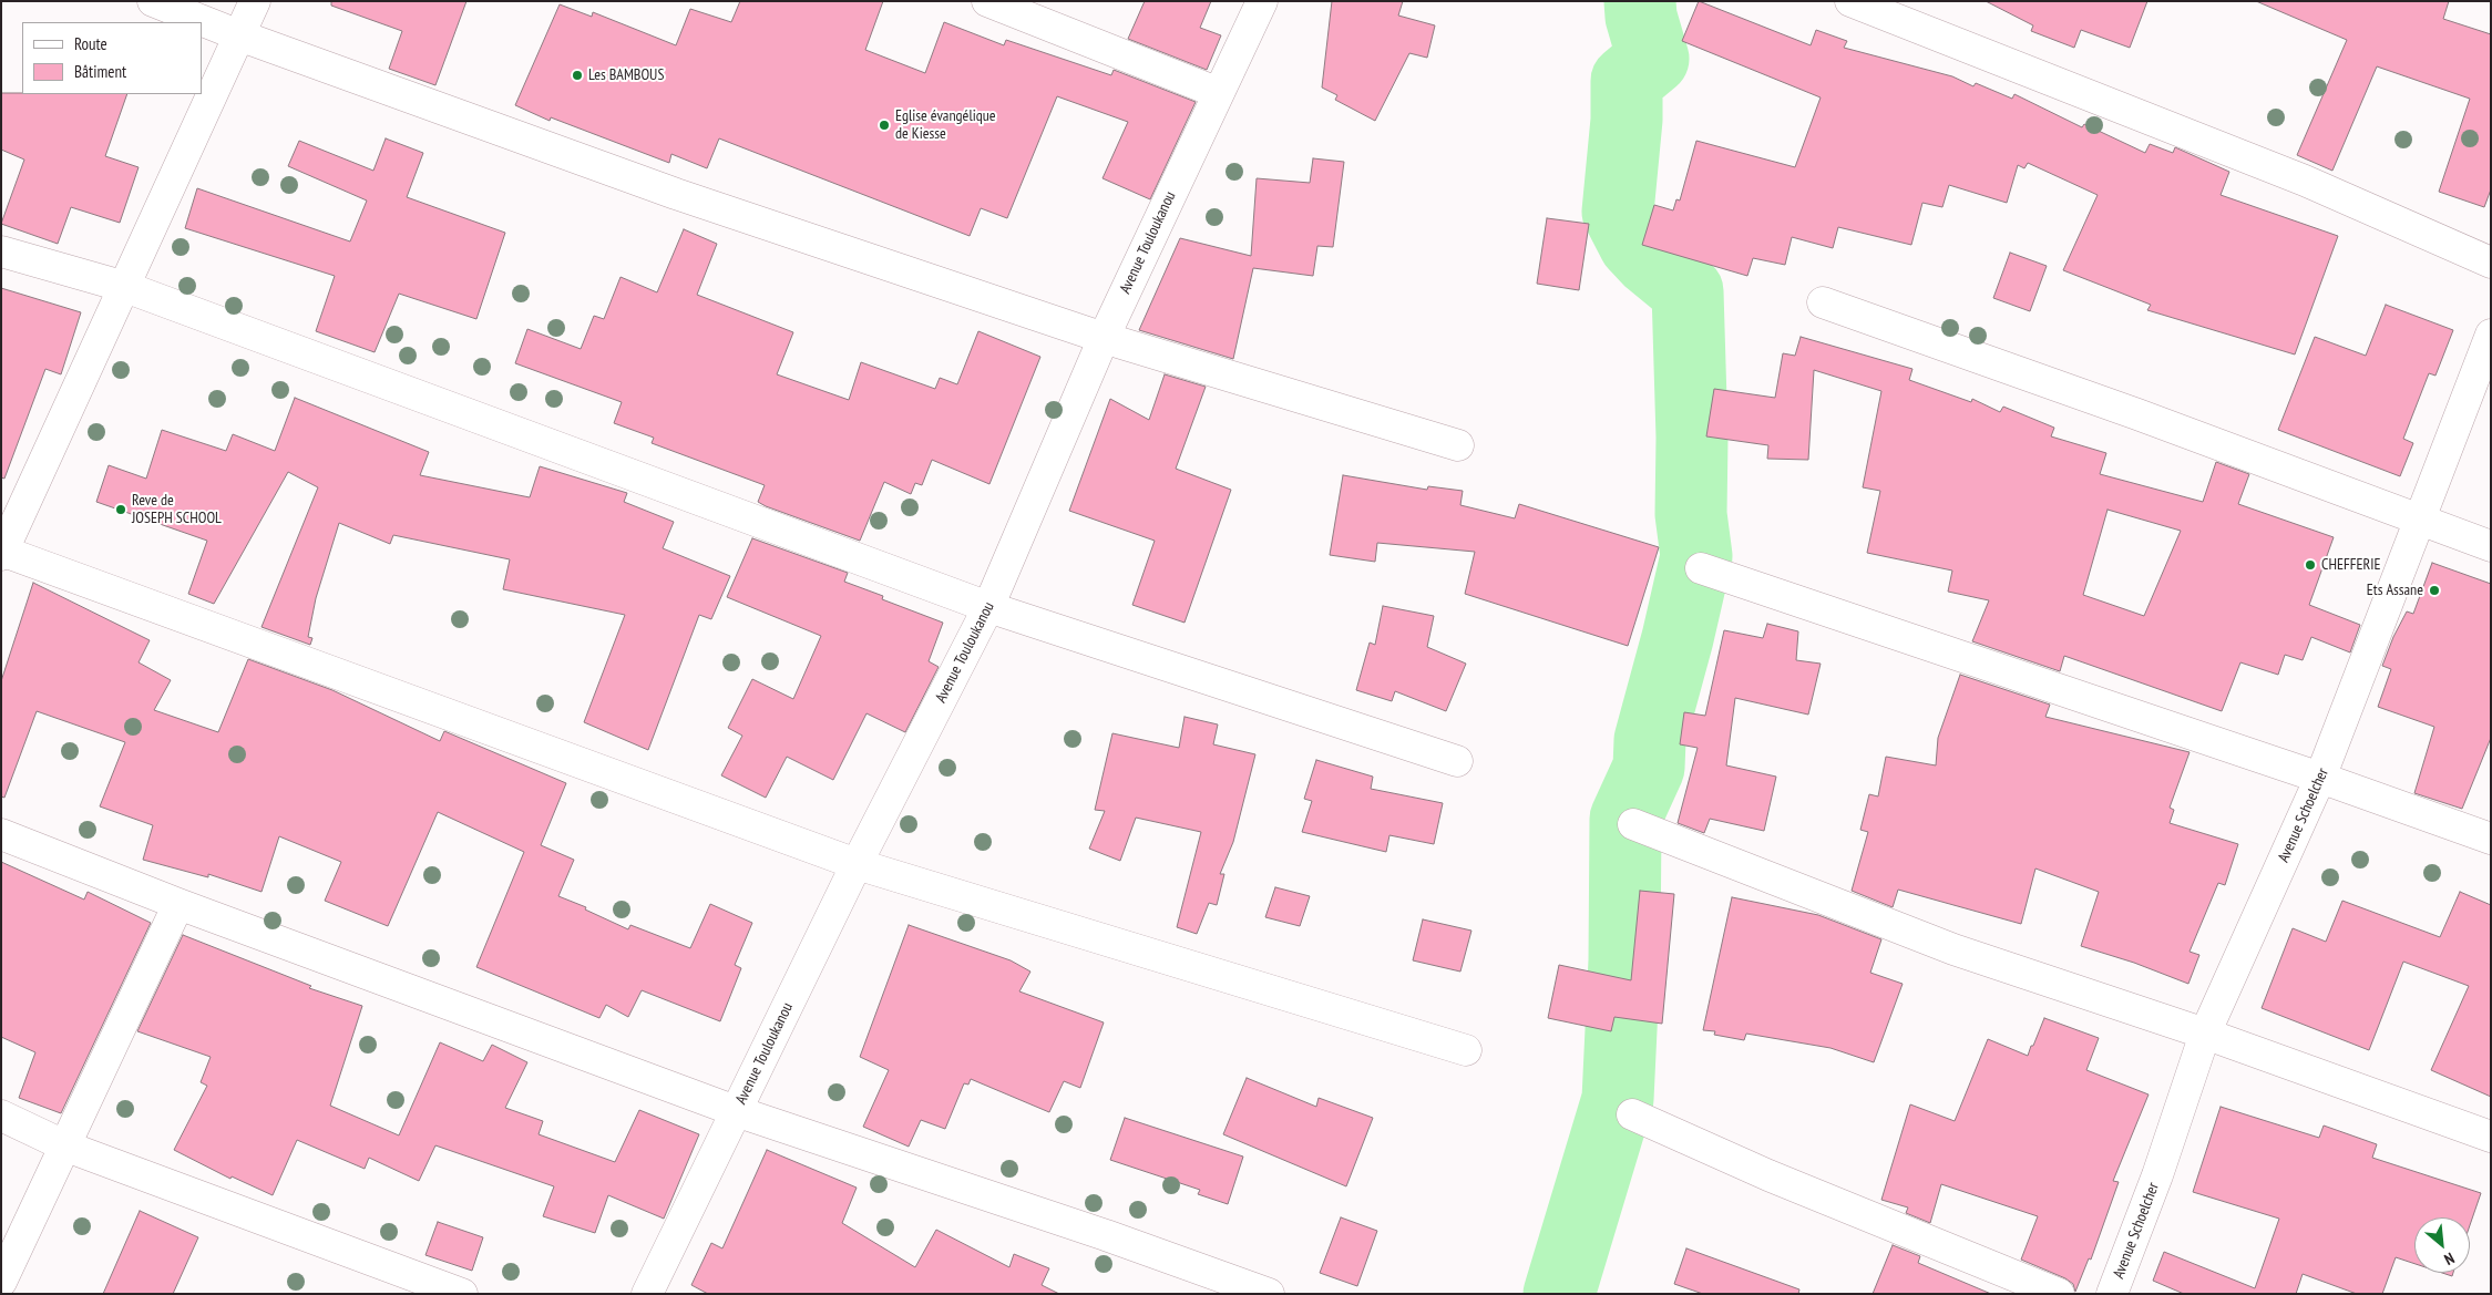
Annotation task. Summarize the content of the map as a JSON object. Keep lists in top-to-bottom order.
{
  "streets": {
    "street": ["Avenue Touloukanou", "Avenue Schoelcher"]
  },
  "places": [
    "Les BAMBOUS",
    "Eglise évangélique de Kiesse",
    "Reve de JOSEPH SCHOOL",
    "CHEFFERIE",
    "Ets Assane"
  ],
  "legend": ["Route", "Bâtiment"],
  "north": "bottom right"
}
